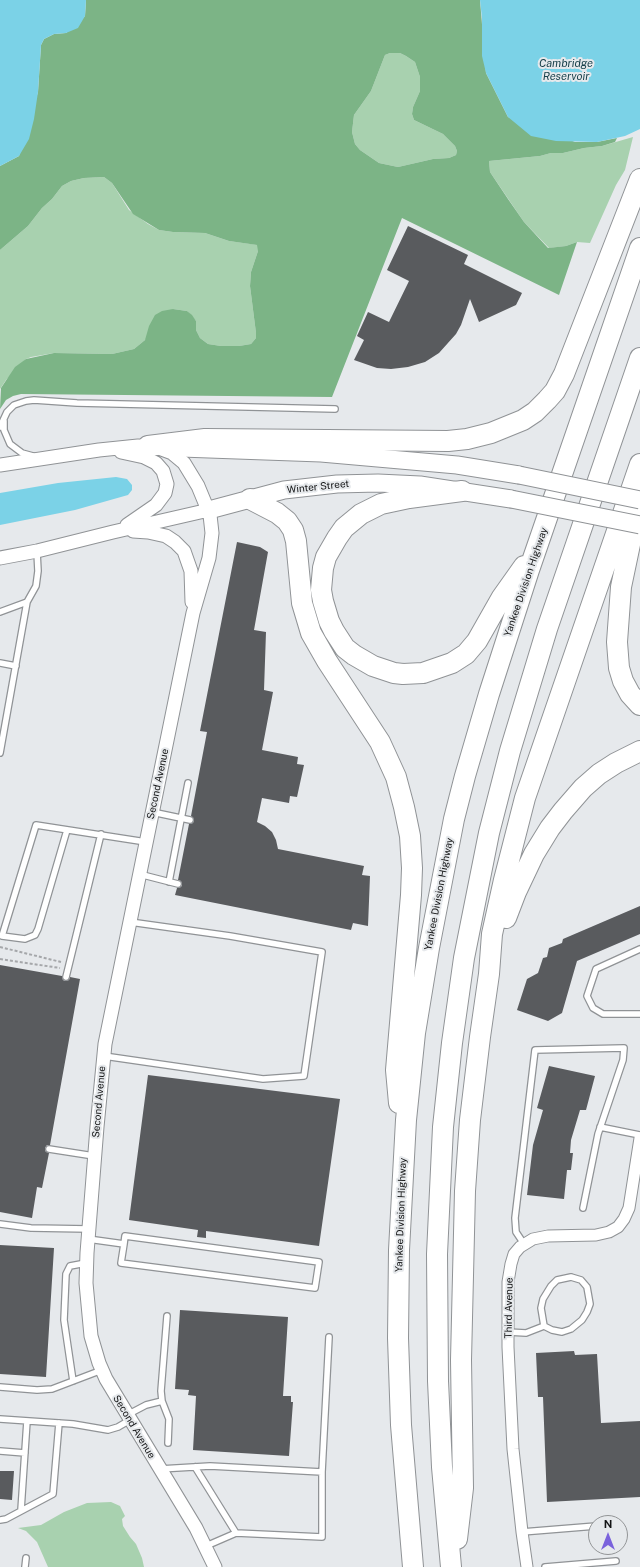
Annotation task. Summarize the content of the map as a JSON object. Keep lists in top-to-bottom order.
{
  "streets": {
    "highway": ["Yankee Division Highway"],
    "main road": ["Winter Street"],
    "street": ["Second Avenue", "Third Avenue"]
  },
  "crossings": [
    ["Winter Street", "Second Avenue"]
  ],
  "water": ["Cambridge Reservoir"],
  "north": "top"
}
